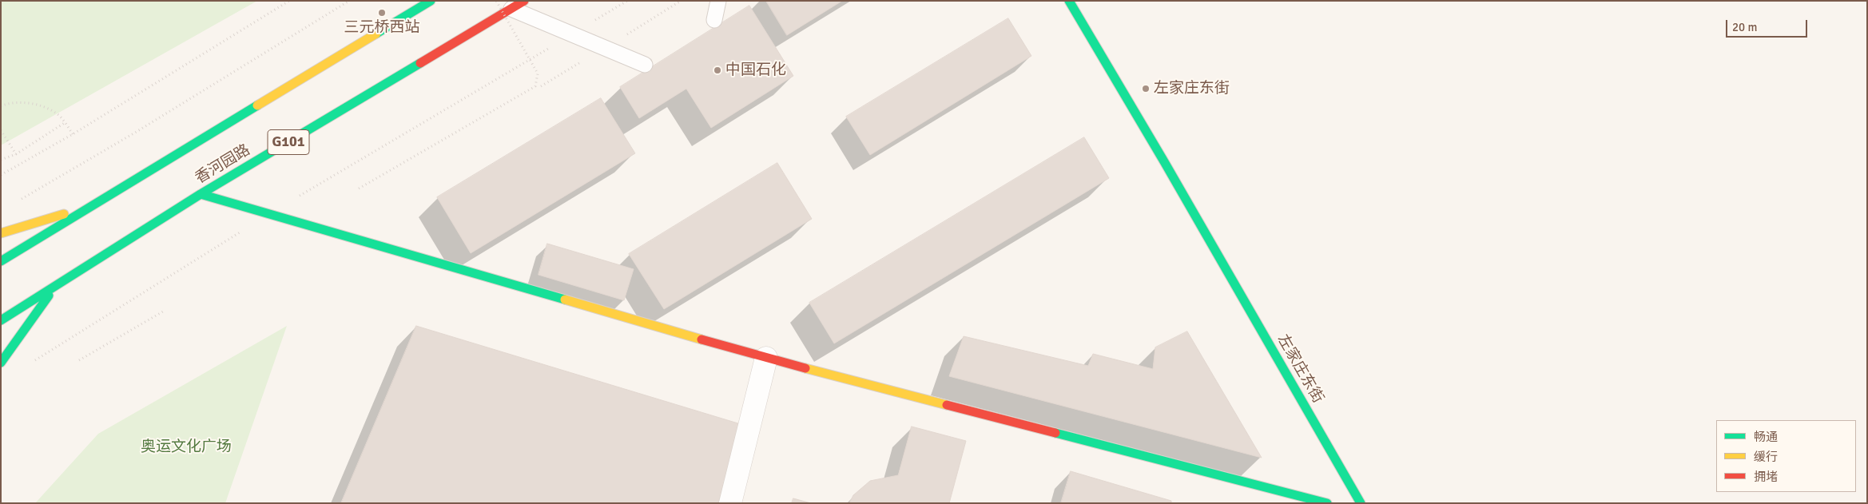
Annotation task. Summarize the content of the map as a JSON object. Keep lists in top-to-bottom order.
{
  "streets": {
    "main road": ["G101", "香河园路", "左家庄东街"]
  },
  "parks": ["奥运文化广场"],
  "places": ["三元桥西站", "中国石化", "左家庄东街"],
  "legend": ["畅通", "缓行", "拥堵"],
  "scale_bar": "20 m"
}
